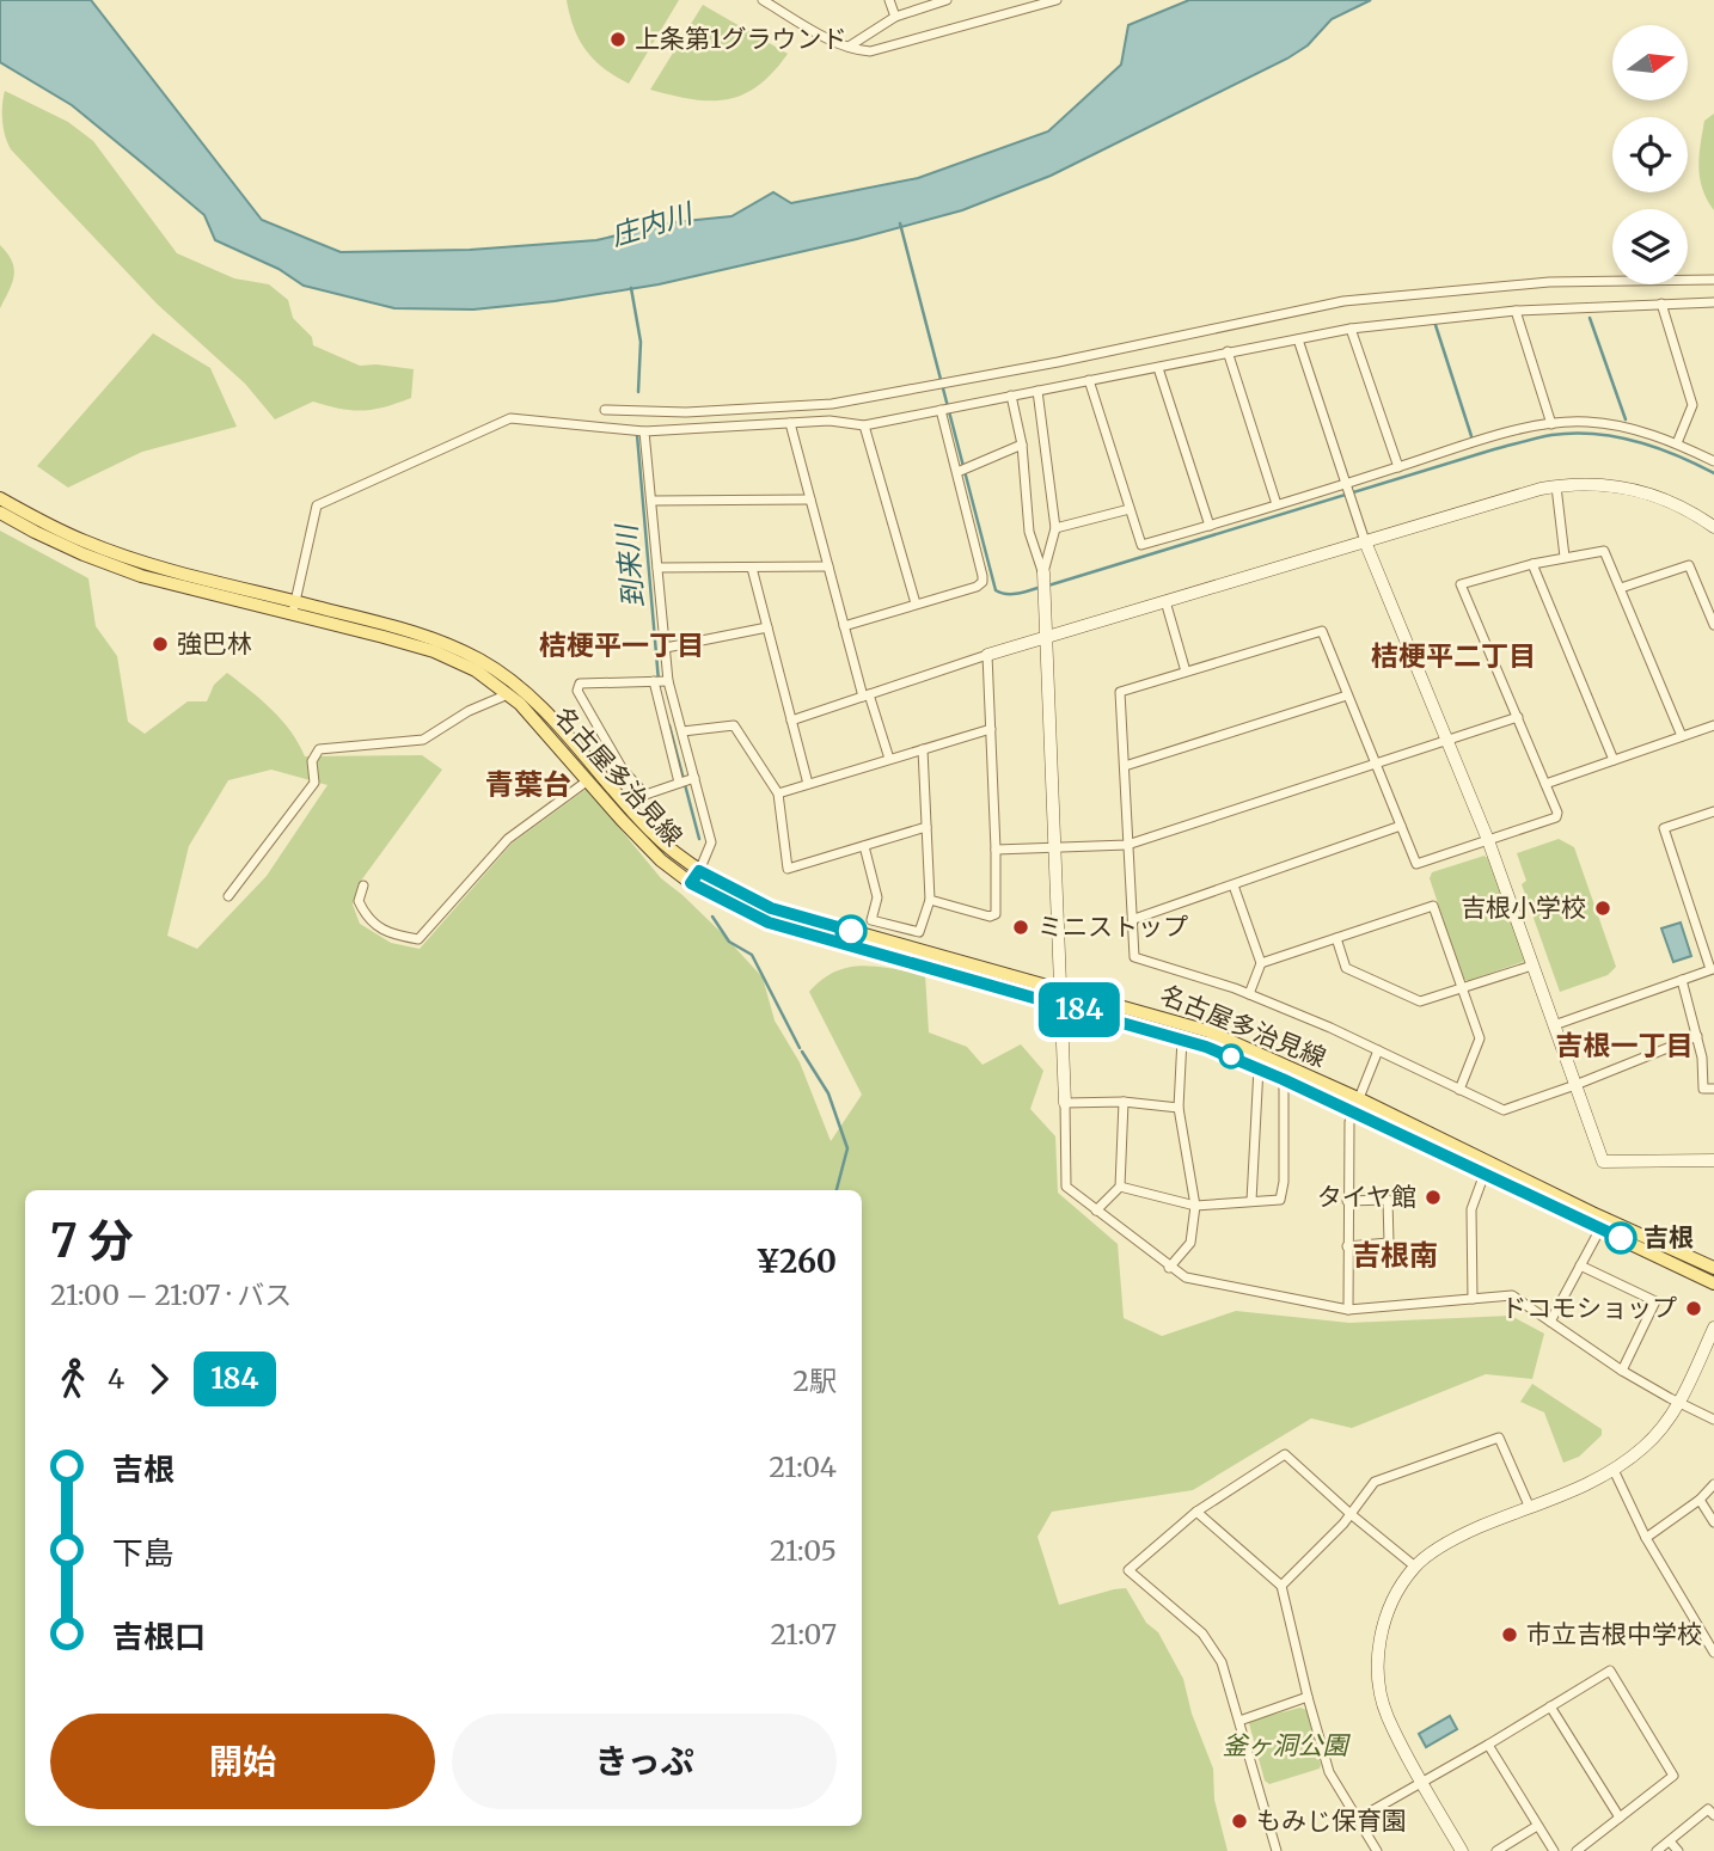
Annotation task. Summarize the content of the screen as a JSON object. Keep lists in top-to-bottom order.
{
  "streets": {
    "main road": ["名古屋多治見線"]
  },
  "districts": [
    "桔梗平一丁目",
    "桔梗平二丁目",
    "青葉台",
    "吉根一丁目",
    "吉根南"
  ],
  "water": ["庄内川", "到来川"],
  "parks": ["釜ヶ洞公園"],
  "places": [
    "上条第1グラウンド",
    "強巴林",
    "吉根小学校",
    "ミニストップ",
    "タイヤ館",
    "吉根",
    "ドコモショップ",
    "市立吉根中学校",
    "もみじ保育園"
  ],
  "lines": ["bus line 184"],
  "north": "right",
  "page": {
    "on_map": "184",
    "heading": ["7 分", "21:00 – 21:07 · バス", "¥260"],
    "legs": ["4", "184", "2駅"],
    "list": [
      {
        "name": "吉根",
        "value": "21:04"
      },
      {
        "name": "下島",
        "value": "21:05"
      },
      {
        "name": "吉根口",
        "value": "21:07"
      }
    ],
    "buttons": ["開始", "きっぷ"]
  }
}
